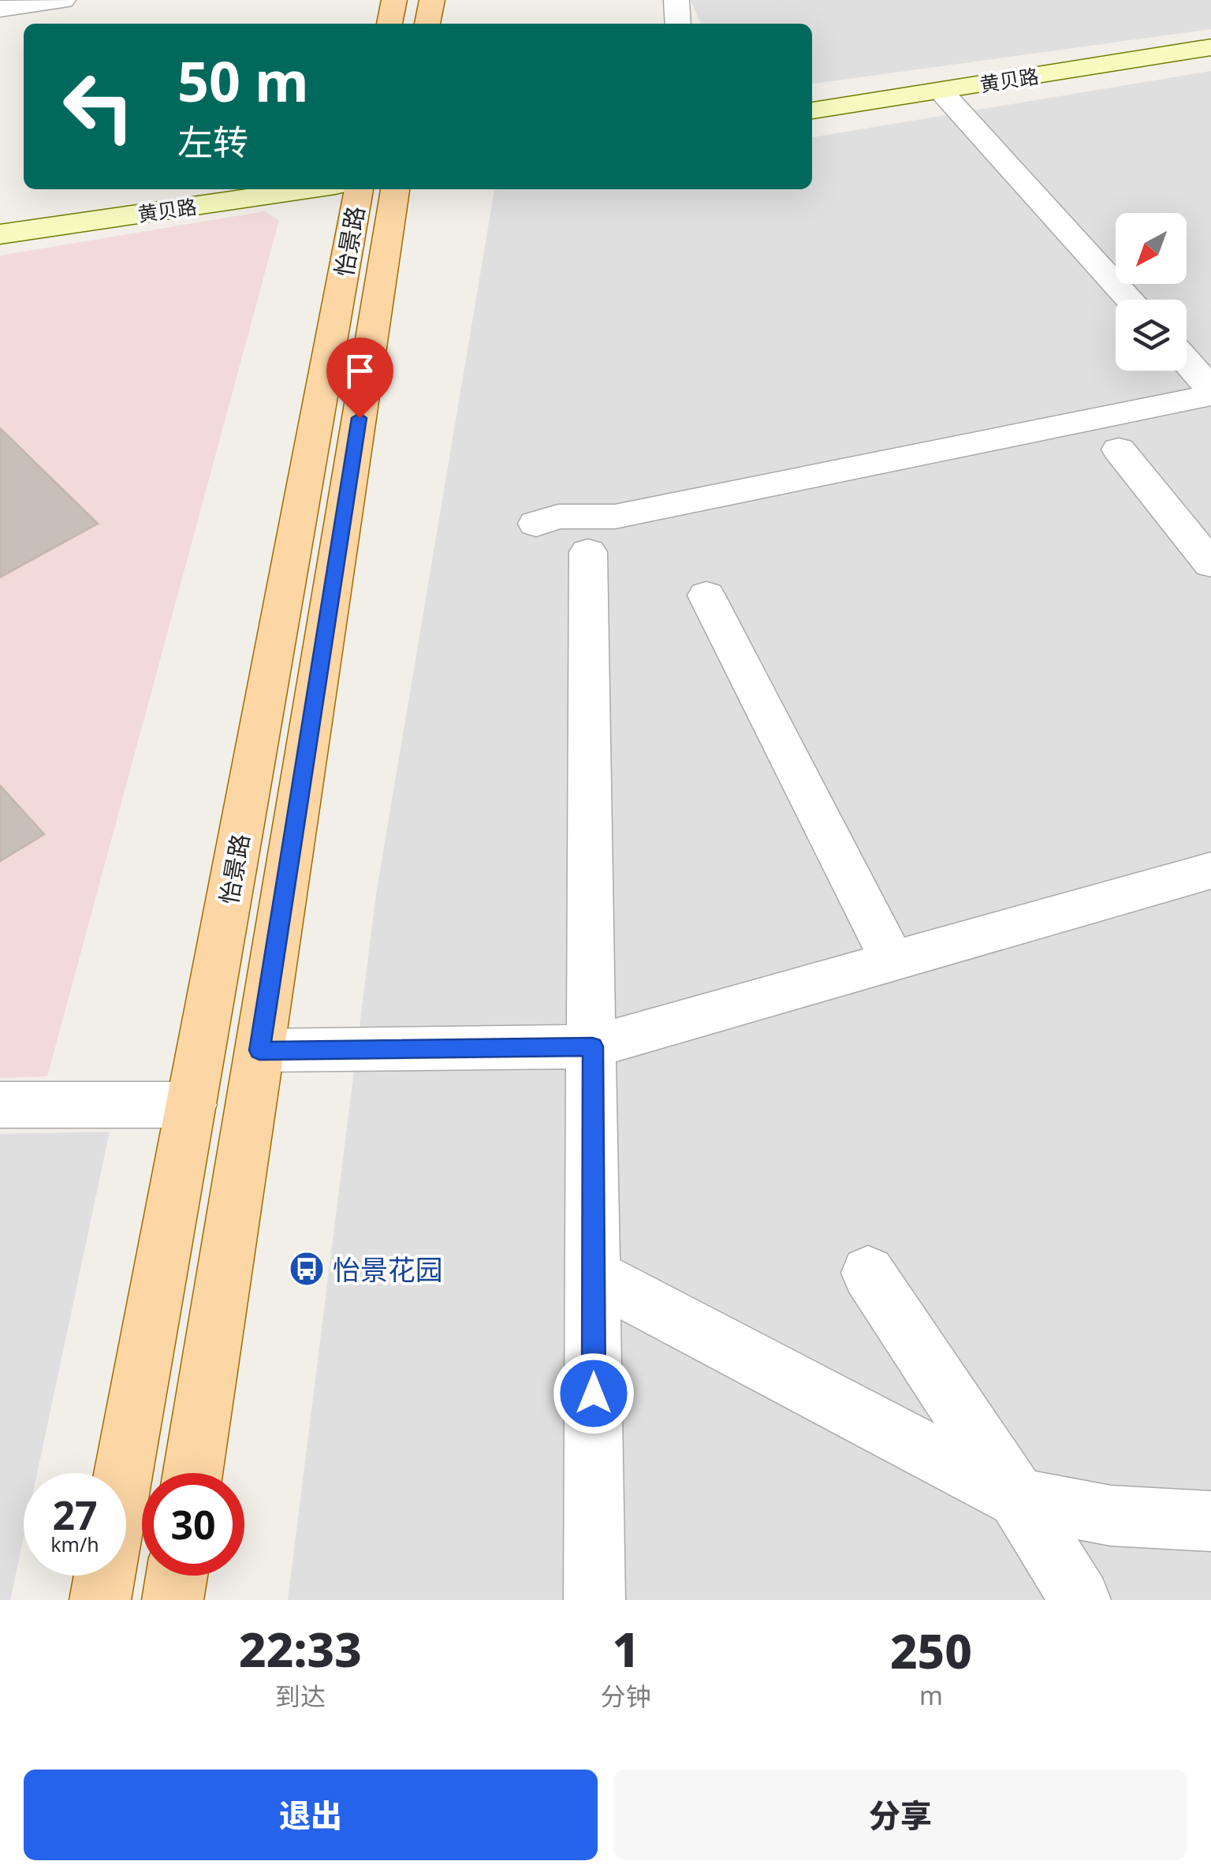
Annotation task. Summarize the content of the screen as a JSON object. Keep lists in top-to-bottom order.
{
  "streets": {
    "main road": ["怡景路"],
    "street": ["黄贝路"]
  },
  "places": {
    "bus stop": ["怡景花园"]
  },
  "north": "bottom left",
  "page": {
    "turn": ["50 m", "左转"],
    "speed": "27 km/h",
    "limit": "30",
    "eta": [
      "22:33",
      "到达",
      "1",
      "分钟",
      "250",
      "m"
    ],
    "buttons": ["退出", "分享"]
  }
}
